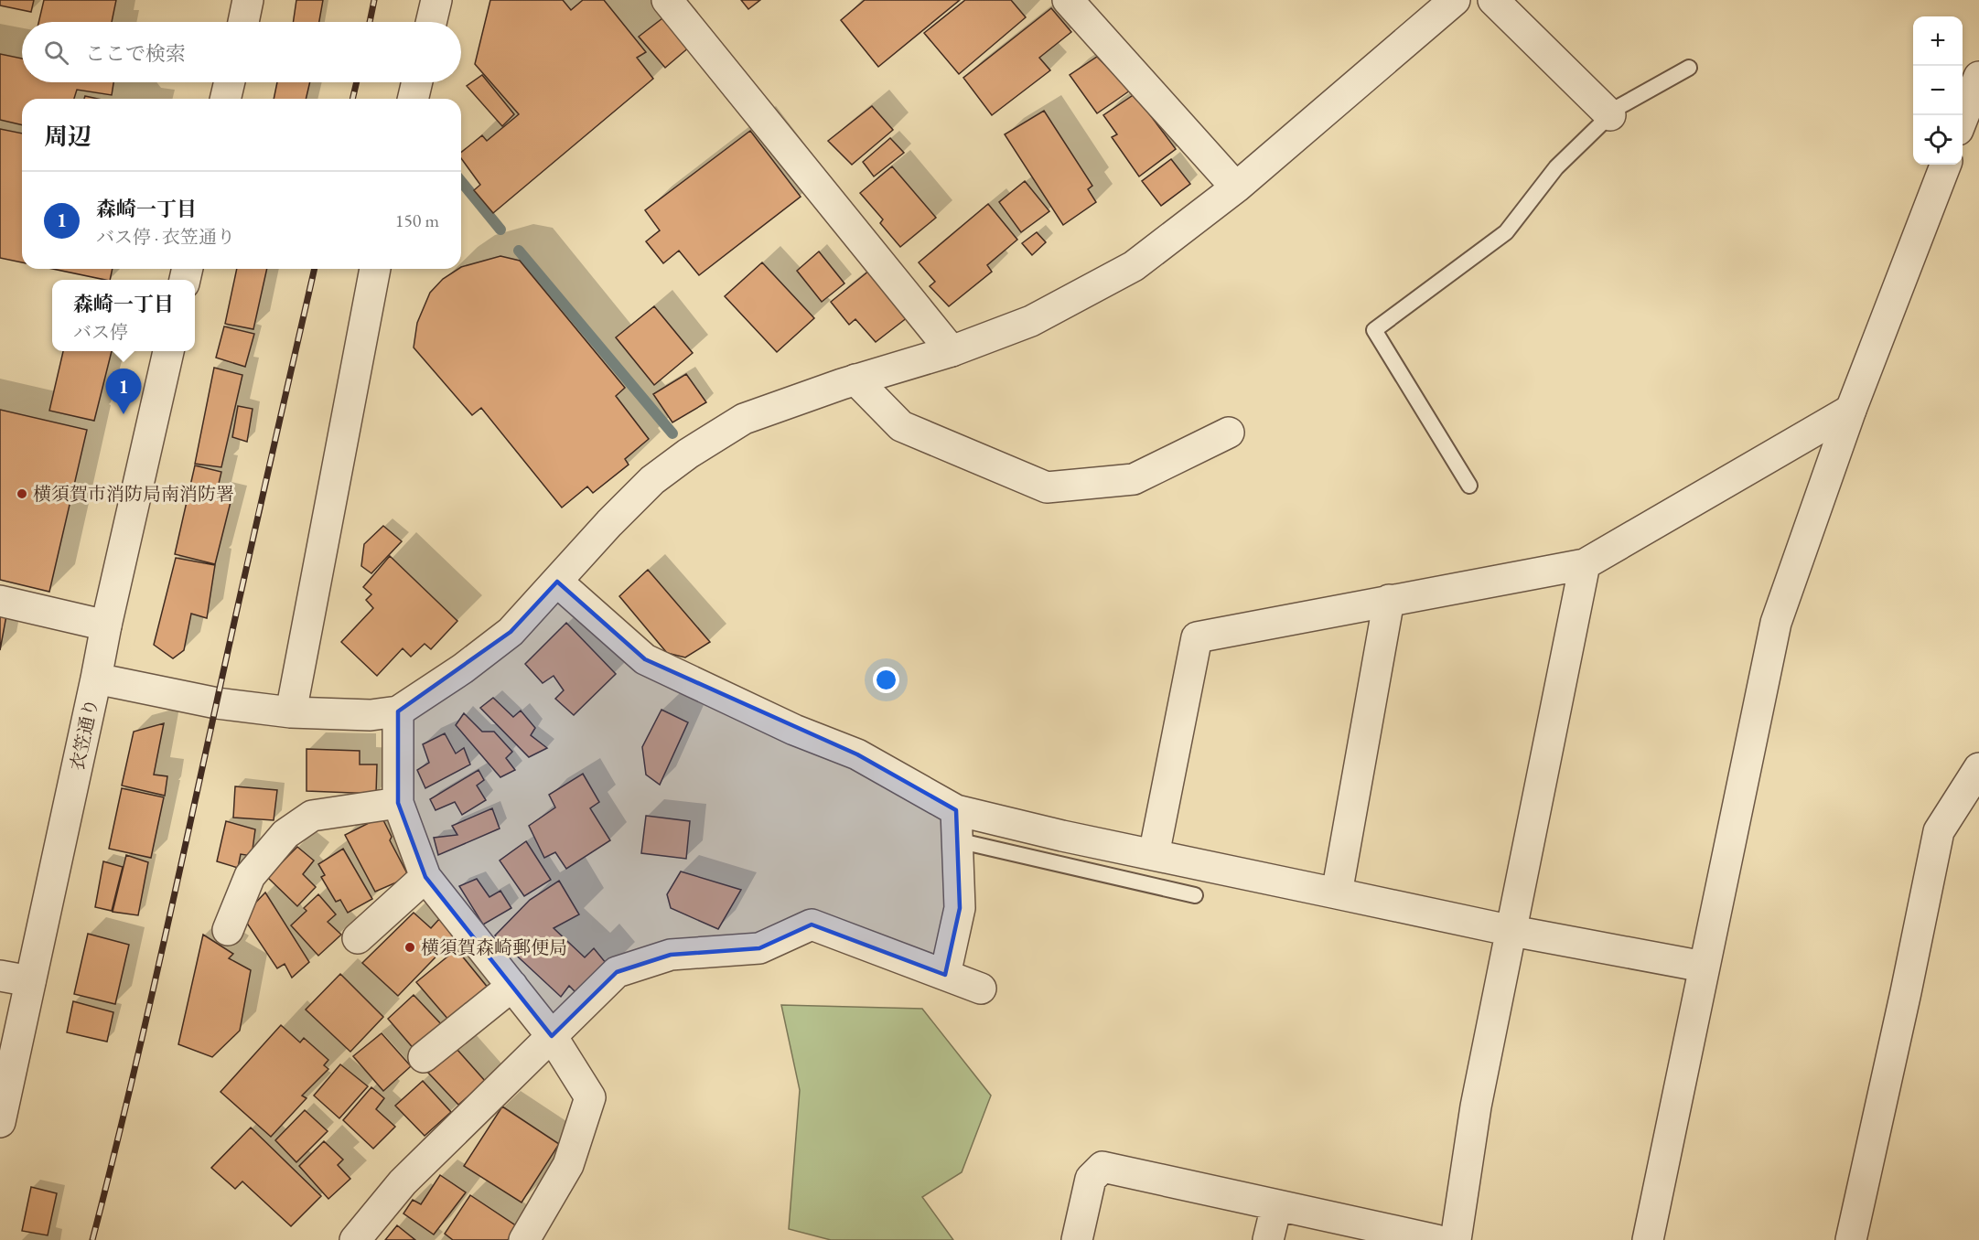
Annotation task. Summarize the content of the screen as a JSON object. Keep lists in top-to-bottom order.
{
  "streets": {
    "street": ["衣笠通り"]
  },
  "places": ["横須賀市消防局南消防署", "横須賀森崎郵便局"],
  "page": {
    "map_buttons": ["+", "−"],
    "search": "ここで検索",
    "heading": "周辺",
    "list": [
      {
        "mark": "1",
        "name": "森崎一丁目",
        "note": "バス停 · 衣笠通り",
        "value": "150 m"
      }
    ],
    "popup": ["森崎一丁目", "バス停"],
    "pins": "1"
  }
}
